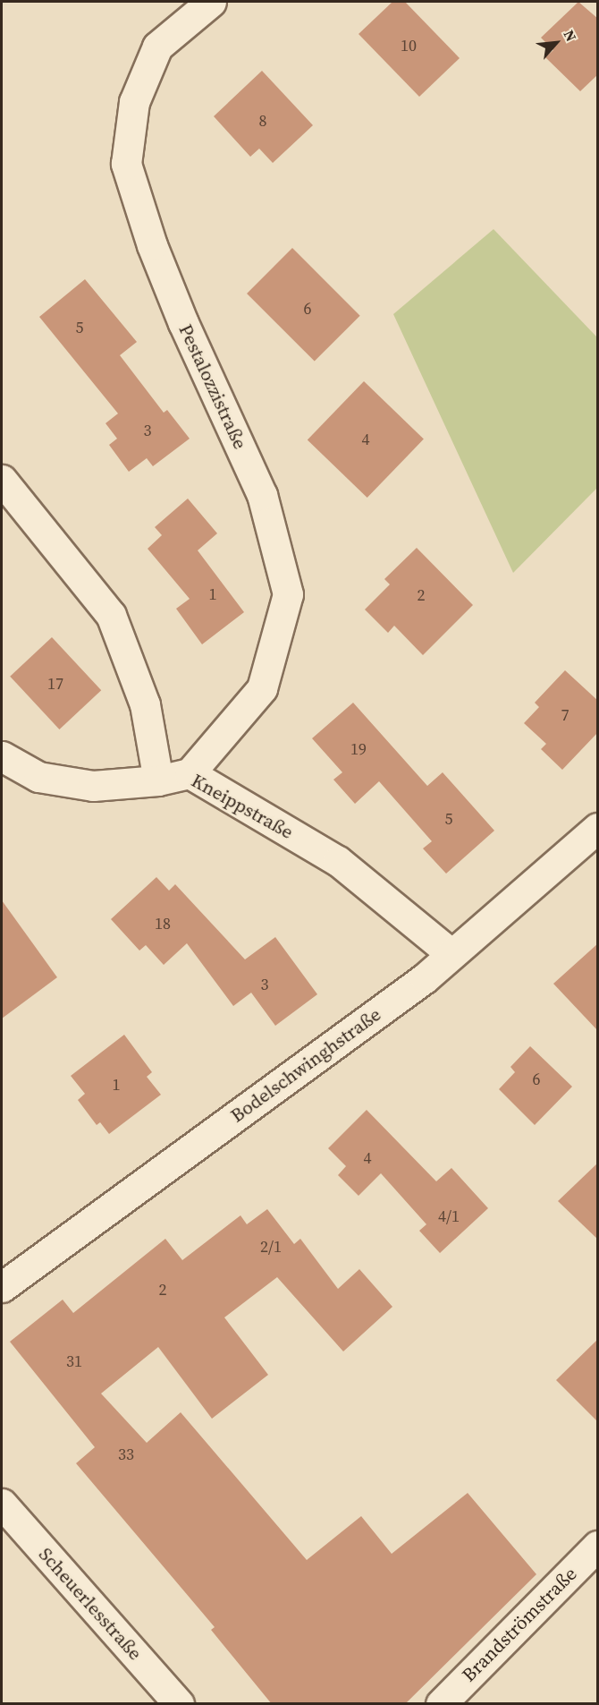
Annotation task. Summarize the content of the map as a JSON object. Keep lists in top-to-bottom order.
{
  "streets": {
    "street": [
      "Pestalozzistraße",
      "Kneippstraße",
      "Bodelschwinghstraße",
      "Scheuerlesstraße",
      "Brandströmstraße"
    ]
  },
  "crossings": [
    ["Pestalozzistraße", "Kneippstraße"],
    ["Kneippstraße", "Bodelschwinghstraße"]
  ],
  "house_numbers": [
    "10",
    "8",
    "6",
    "5",
    "3",
    "4",
    "1",
    "2",
    "17",
    "7",
    "19",
    "5",
    "18",
    "3",
    "6",
    "1",
    "4",
    "4/1",
    "2/1",
    "2",
    "31",
    "33"
  ],
  "north": "top right"
}
